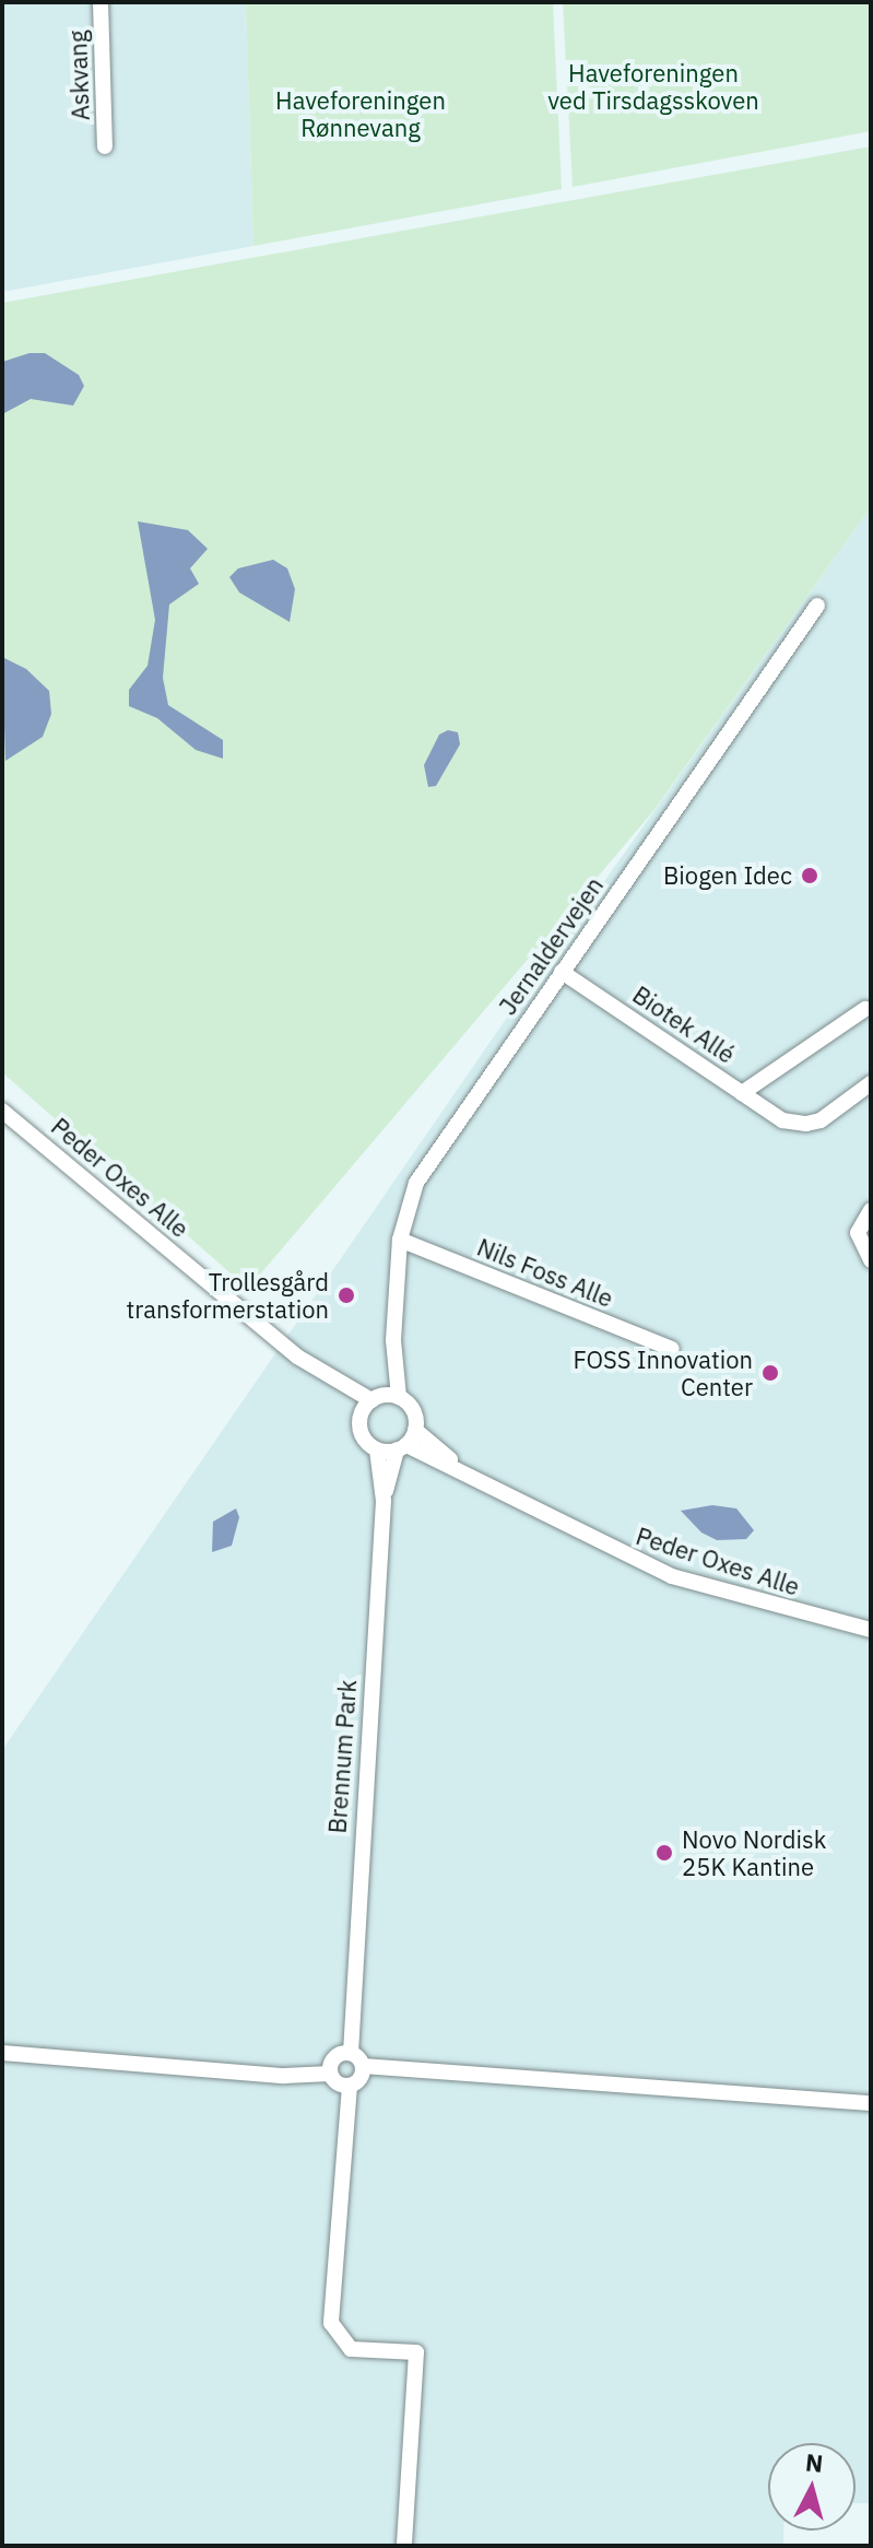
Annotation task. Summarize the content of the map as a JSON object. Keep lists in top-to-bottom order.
{
  "streets": {
    "street": [
      "Askvang",
      "Jernaldervejen",
      "Biotek Allé",
      "Peder Oxes Alle",
      "Nils Foss Alle",
      "Brennum Park"
    ]
  },
  "crossings": [
    ["Jernaldervejen", "Biotek Allé"],
    ["Jernaldervejen", "Peder Oxes Alle"],
    ["Jernaldervejen", "Nils Foss Alle"],
    ["Jernaldervejen", "Brennum Park"],
    ["Peder Oxes Alle", "Brennum Park"]
  ],
  "parks": ["Haveforeningen ved Tirsdagsskoven", "Haveforeningen Rønnevang"],
  "places": [
    "Biogen Idec",
    "Trollesgård transformerstation",
    "FOSS Innovation Center",
    "Novo Nordisk 25K Kantine"
  ],
  "north": "top"
}
